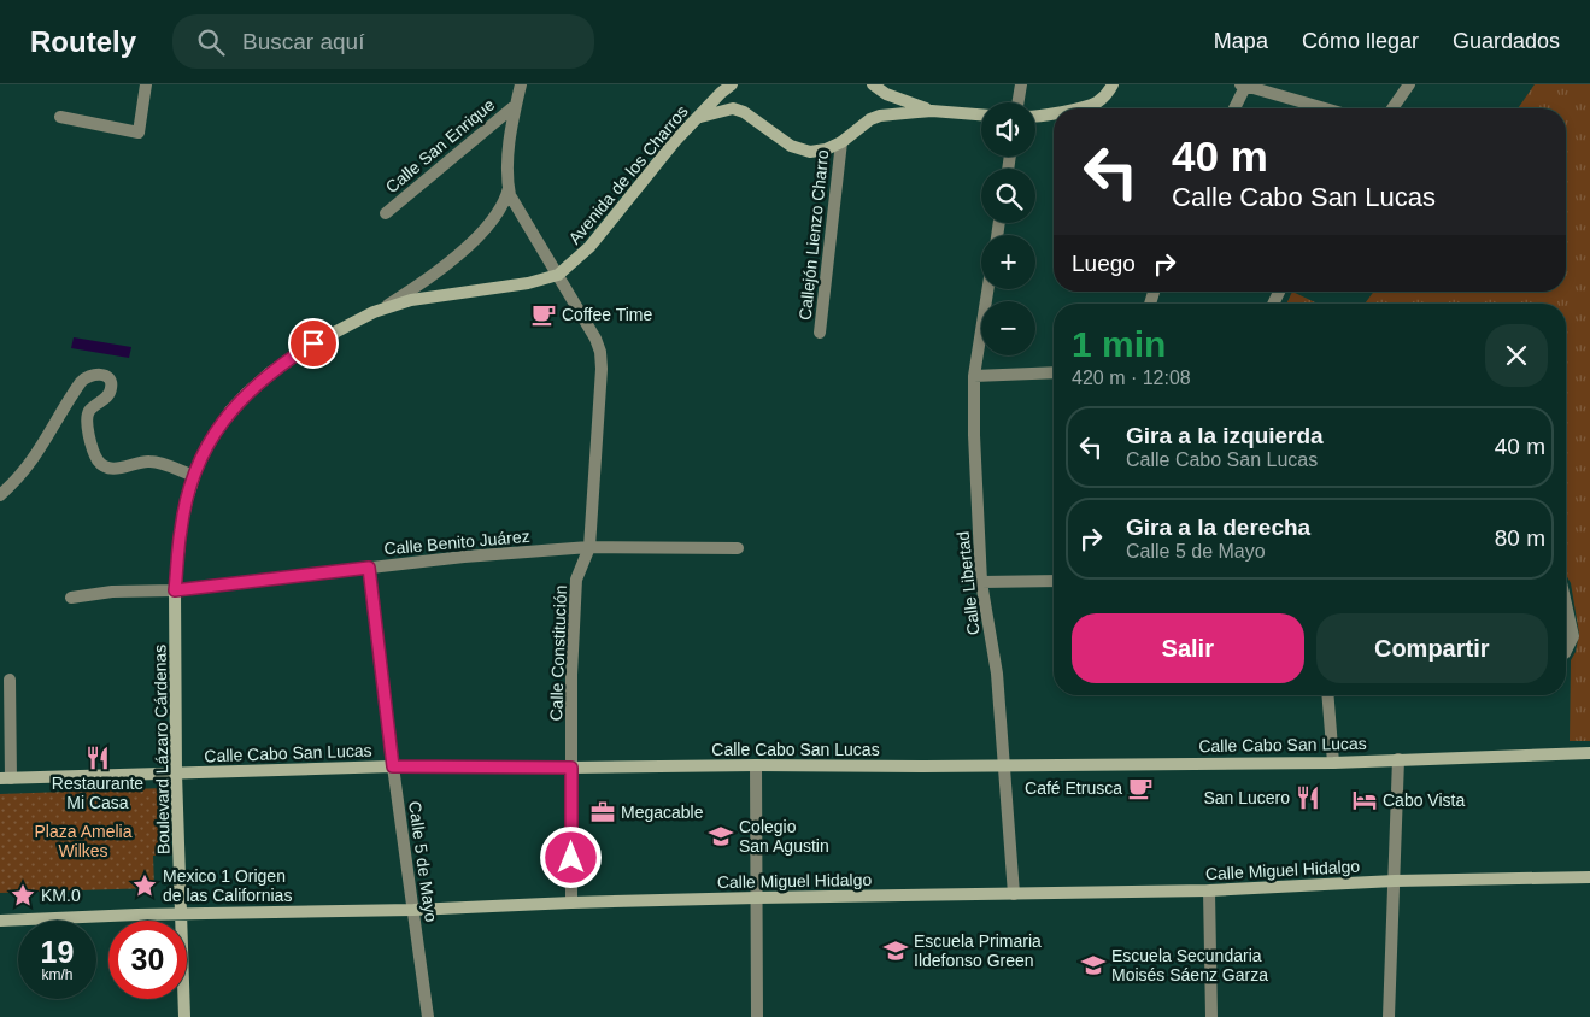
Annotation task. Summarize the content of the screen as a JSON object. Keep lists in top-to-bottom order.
{
  "streets": {
    "main road": [
      "Avenida de los Charros",
      "Calle Cabo San Lucas",
      "Boulevard Lázaro Cárdenas",
      "Calle Miguel Hidalgo"
    ],
    "street": [
      "Calle San Enrique",
      "Callejón Lienzo Charro",
      "Calle Benito Juárez",
      "Calle Libertad",
      "Calle Constitución",
      "Calle 5 de Mayo"
    ]
  },
  "crossings": [
    ["Avenida de los Charros", "Calle Benito Juárez"],
    ["Avenida de los Charros", "Calle Constitución"],
    ["Avenida de los Charros", "Boulevard Lázaro Cárdenas"],
    ["Calle Benito Juárez", "Calle Constitución"],
    ["Calle Benito Juárez", "Boulevard Lázaro Cárdenas"],
    ["Calle Benito Juárez", "Calle 5 de Mayo"],
    ["Calle Libertad", "Calle Cabo San Lucas"],
    ["Calle Libertad", "Calle Miguel Hidalgo"],
    ["Calle Constitución", "Calle Cabo San Lucas"],
    ["Calle Constitución", "Calle Miguel Hidalgo"],
    ["Calle Cabo San Lucas", "Boulevard Lázaro Cárdenas"],
    ["Calle Cabo San Lucas", "Calle 5 de Mayo"],
    ["Boulevard Lázaro Cárdenas", "Calle Miguel Hidalgo"],
    ["Calle 5 de Mayo", "Calle Miguel Hidalgo"]
  ],
  "parks": ["Plaza Amelia Wilkes"],
  "places": {
    "cafe": ["Coffee Time", "Café Etrusca"],
    "restaurant": ["Restaurante Mi Casa", "San Lucero"],
    "hotel": ["Cabo Vista"],
    "office": ["Megacable"],
    "school or university": ["Colegio San Agustin", "Escuela Primaria Ildefonso Green", "Escuela Secundaria Moisés Sáenz Garza"],
    "place": ["Mexico 1 Origen de las Californias", "KM.0"]
  },
  "page": {
    "header": "Routely",
    "search": "Buscar aquí",
    "nav": ["Mapa", "Cómo llegar", "Guardados"],
    "map_buttons": ["+", "−"],
    "turn": ["40 m", "Calle Cabo San Lucas"],
    "then": "Luego",
    "heading": ["1 min", "420 m · 12:08"],
    "list": [
      {
        "name": "Gira a la izquierda",
        "note": "Calle Cabo San Lucas",
        "value": "40 m"
      },
      {
        "name": "Gira a la derecha",
        "note": "Calle 5 de Mayo",
        "value": "80 m"
      }
    ],
    "buttons": ["Salir", "Compartir"],
    "speed": "19 km/h",
    "limit": "30"
  }
}
